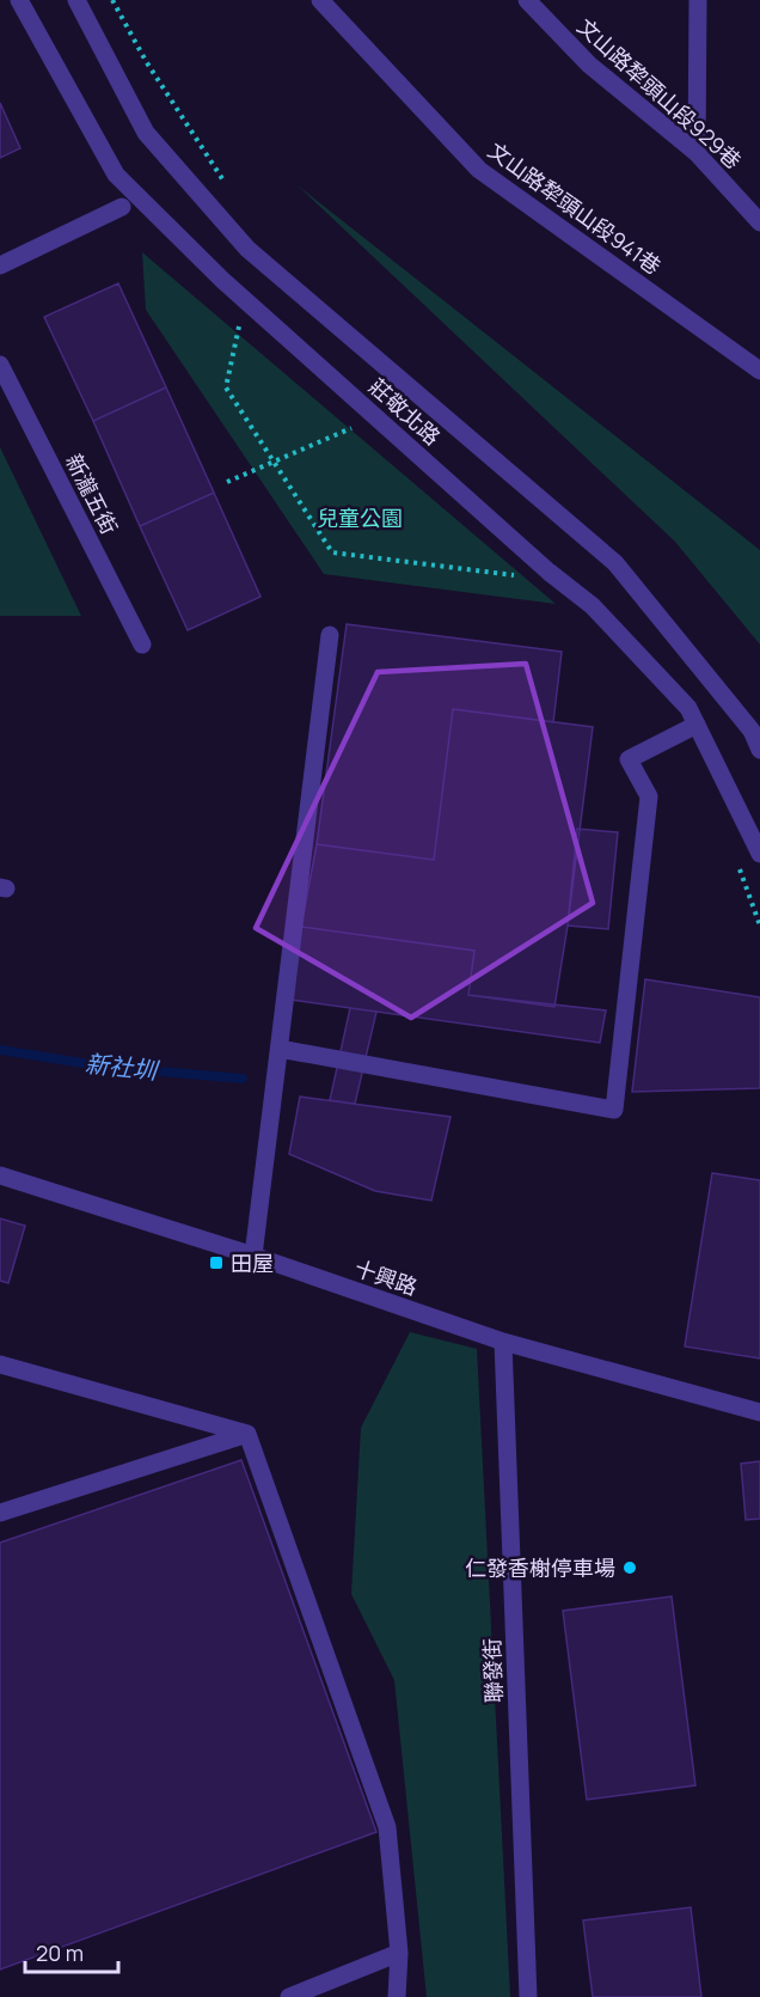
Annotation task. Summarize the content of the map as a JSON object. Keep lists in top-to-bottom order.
{
  "streets": {
    "street": [
      "文山路犂頭山段929巷",
      "文山路犂頭山段941巷",
      "莊敬北路",
      "新瀧五街",
      "十興路",
      "聯發街"
    ]
  },
  "crossings": [
    ["十興路", "聯發街"]
  ],
  "water": ["新社圳"],
  "parks": ["兒童公園"],
  "places": {
    "transit": ["田屋"],
    "other": ["仁發香榭停車場"]
  },
  "scale_bar": "20 m"
}
